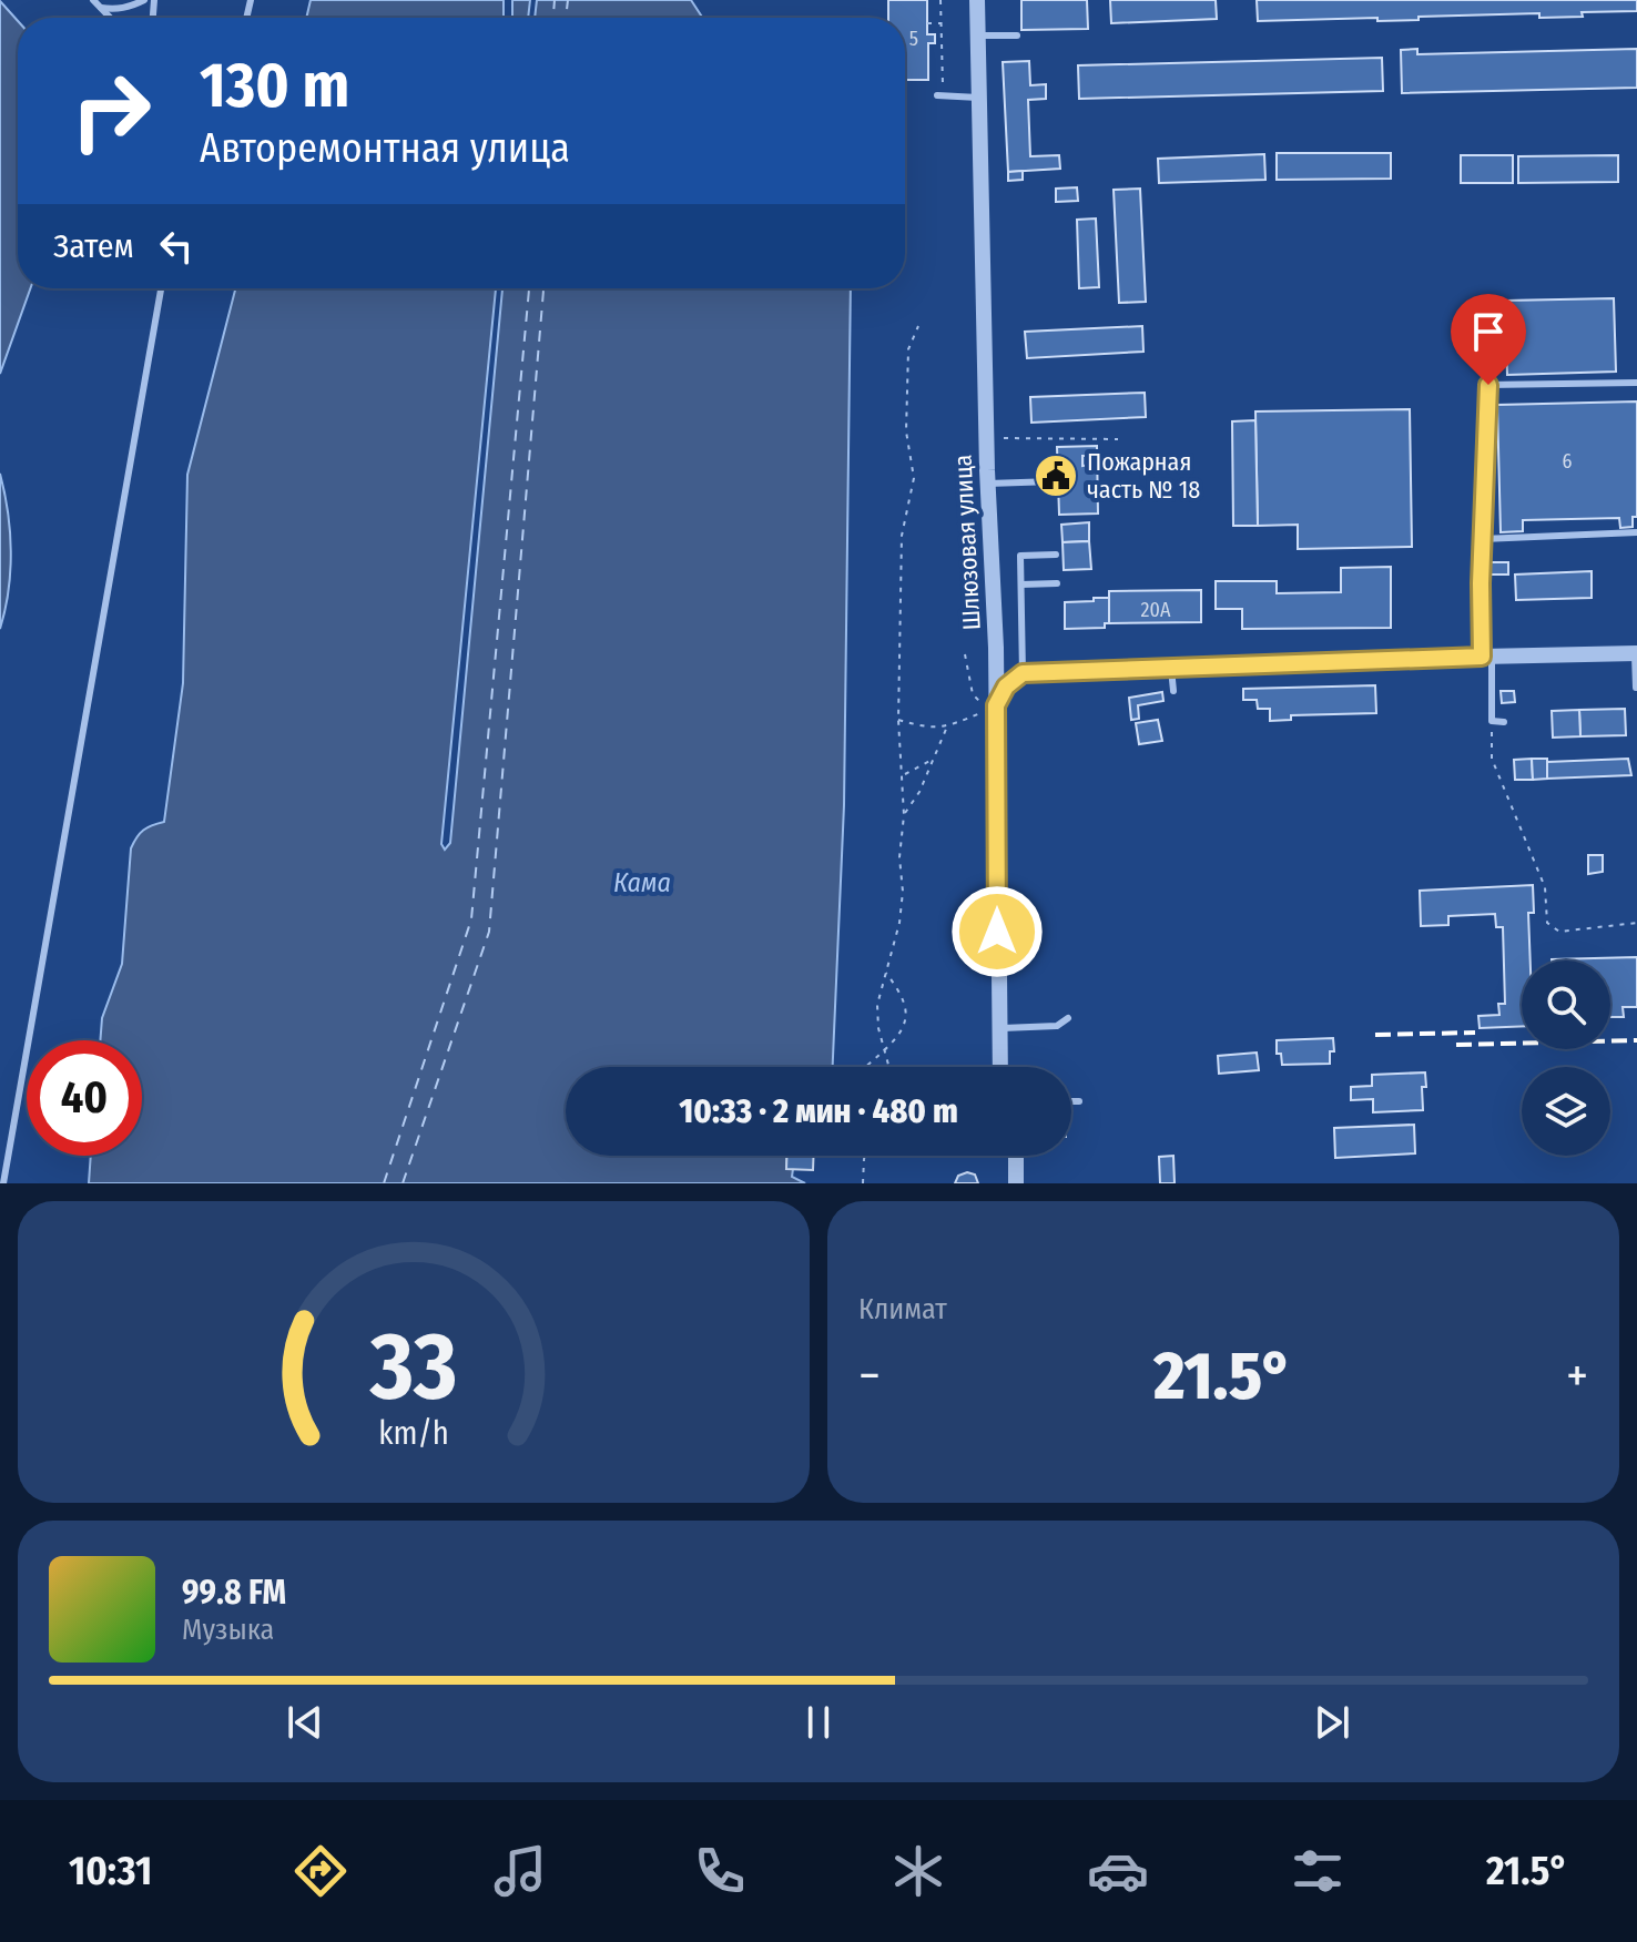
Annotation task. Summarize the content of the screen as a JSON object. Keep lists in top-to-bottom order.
{
  "streets": {
    "street": ["Шлюзовая улица"]
  },
  "water": ["Кама"],
  "places": {
    "public building": ["Пожарная часть № 18"]
  },
  "house_numbers": ["5", "6", "20А"],
  "page": {
    "turn": ["130 m", "Авторемонтная улица"],
    "then": "Затем",
    "limit": "40",
    "trip": "10:33 · 2 мин · 480 m",
    "tile": "Климат",
    "heat": ["−", "21.5°", "+"],
    "song": ["99.8 FM", "Музыка"],
    "tabs": ["10:31", "21.5°"],
    "gauge": ["33", "km/h"]
  }
}
